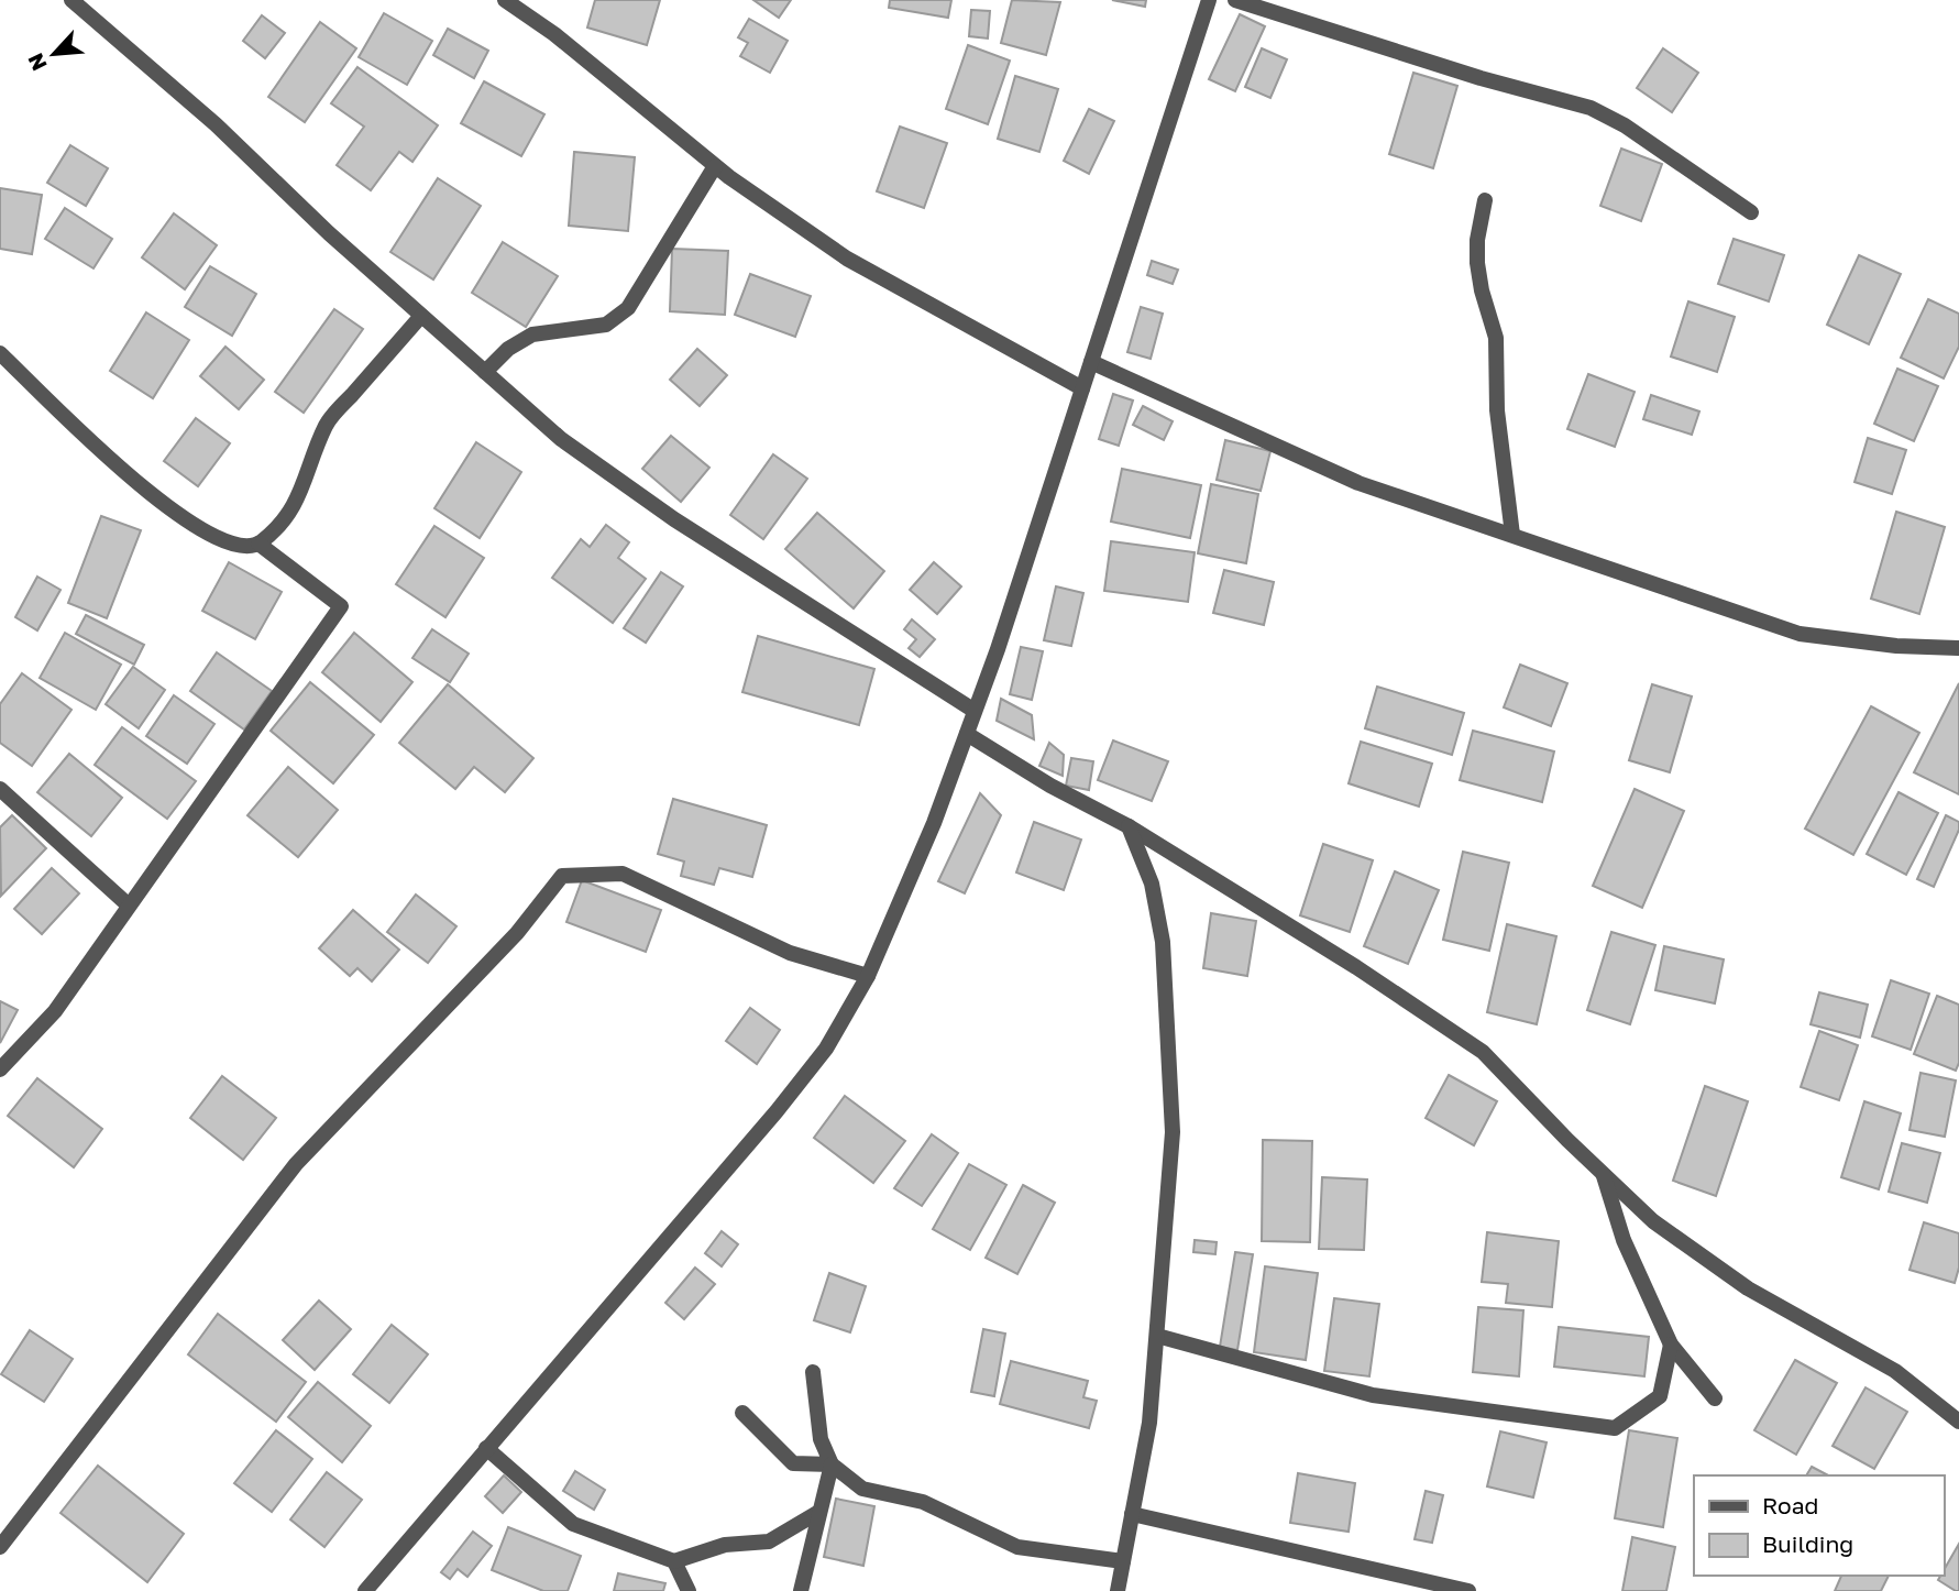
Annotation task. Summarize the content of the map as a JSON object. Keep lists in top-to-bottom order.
{
  "legend": ["Road", "Building"],
  "north": "bottom left"
}
